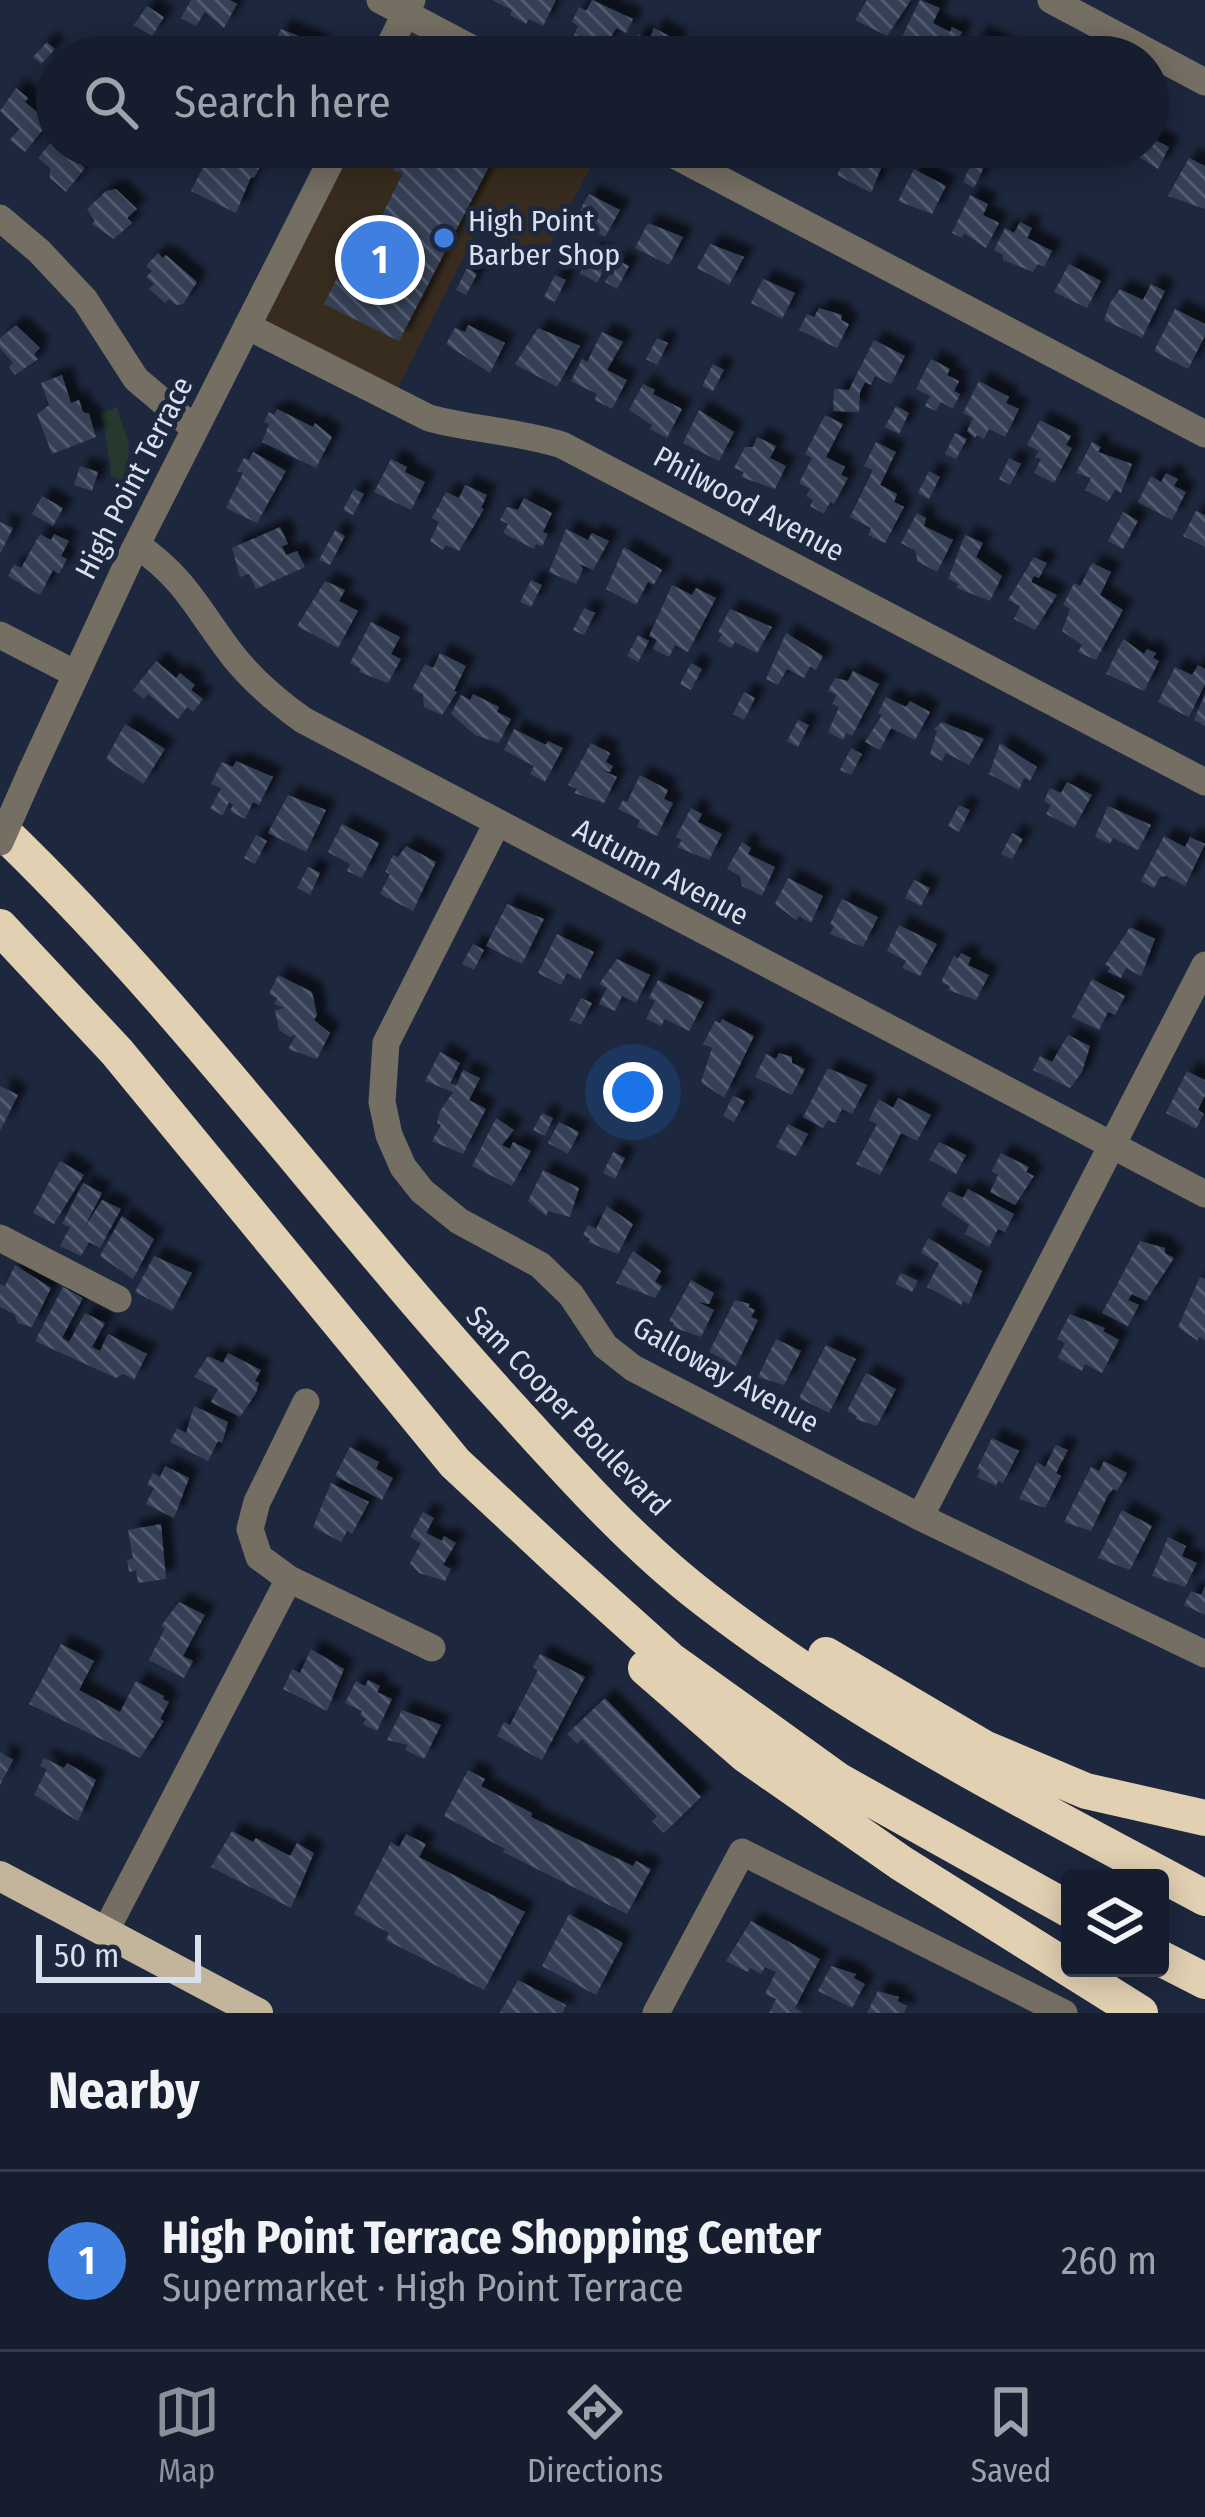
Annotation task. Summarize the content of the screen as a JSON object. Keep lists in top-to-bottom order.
{
  "streets": {
    "highway": ["Sam Cooper Boulevard"],
    "street": [
      "High Point Terrace",
      "Philwood Avenue",
      "Autumn Avenue",
      "Galloway Avenue"
    ]
  },
  "crossings": [
    ["High Point Terrace", "Philwood Avenue"],
    ["High Point Terrace", "Autumn Avenue"],
    ["Autumn Avenue", "Galloway Avenue"]
  ],
  "places": ["High Point Barber Shop"],
  "scale_bar": "50 m",
  "page": {
    "search": "Search here",
    "pins": "1",
    "scale": "50 m",
    "heading": "Nearby",
    "list": [
      {
        "mark": "1",
        "name": "High Point Terrace Shopping Center",
        "note": "Supermarket · High Point Terrace",
        "value": "260 m"
      }
    ],
    "nav": ["Map", "Directions", "Saved"]
  }
}
